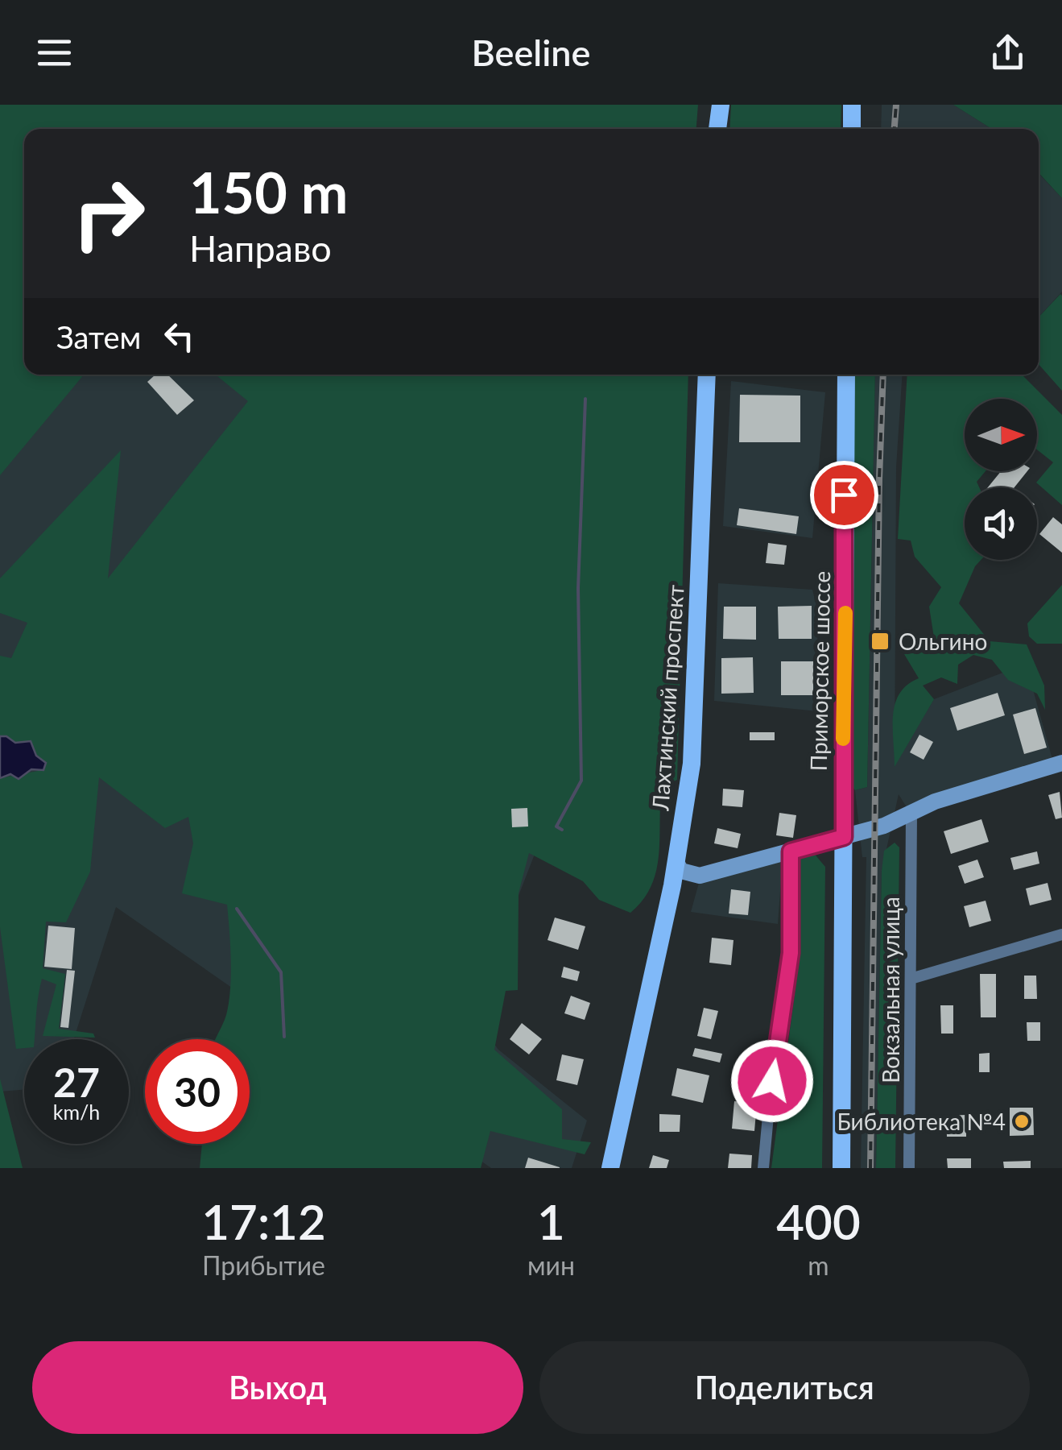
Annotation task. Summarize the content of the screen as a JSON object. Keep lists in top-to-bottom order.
{
  "streets": {
    "main road": ["Приморское шоссе", "Лахтинский проспект"],
    "street": ["Вокзальная улица"]
  },
  "places": {
    "transit": ["Ольгино"],
    "other": ["Библиотека №4"]
  },
  "north": "right",
  "page": {
    "header": "Beeline",
    "turn": ["150 m", "Направо"],
    "then": "Затем",
    "speed": "27 km/h",
    "limit": "30",
    "eta": [
      "17:12",
      "Прибытие",
      "1",
      "мин",
      "400",
      "m"
    ],
    "buttons": ["Выход", "Поделиться"]
  }
}
